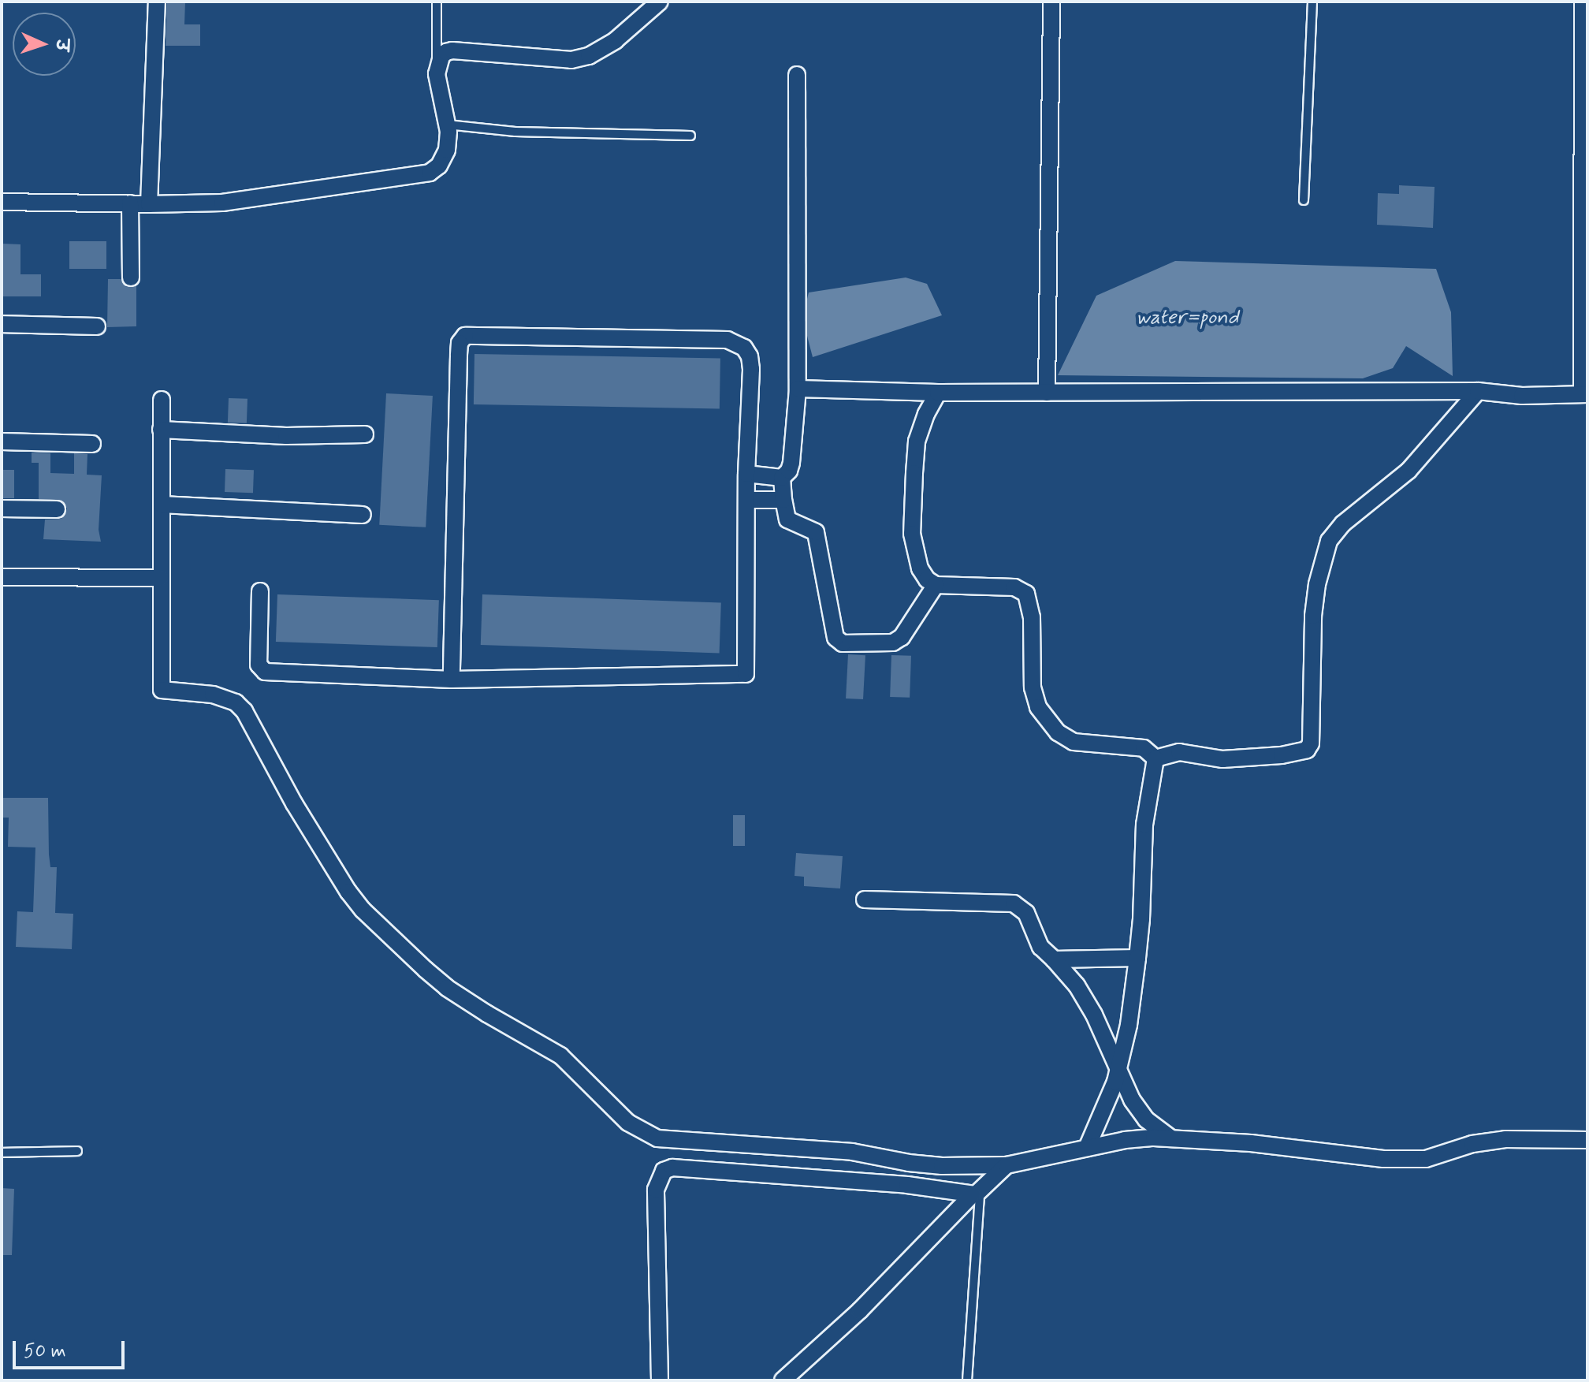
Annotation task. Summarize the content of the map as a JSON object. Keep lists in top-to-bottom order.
{
  "water": ["water=pond"],
  "scale_bar": "50 m",
  "north": "right"
}
